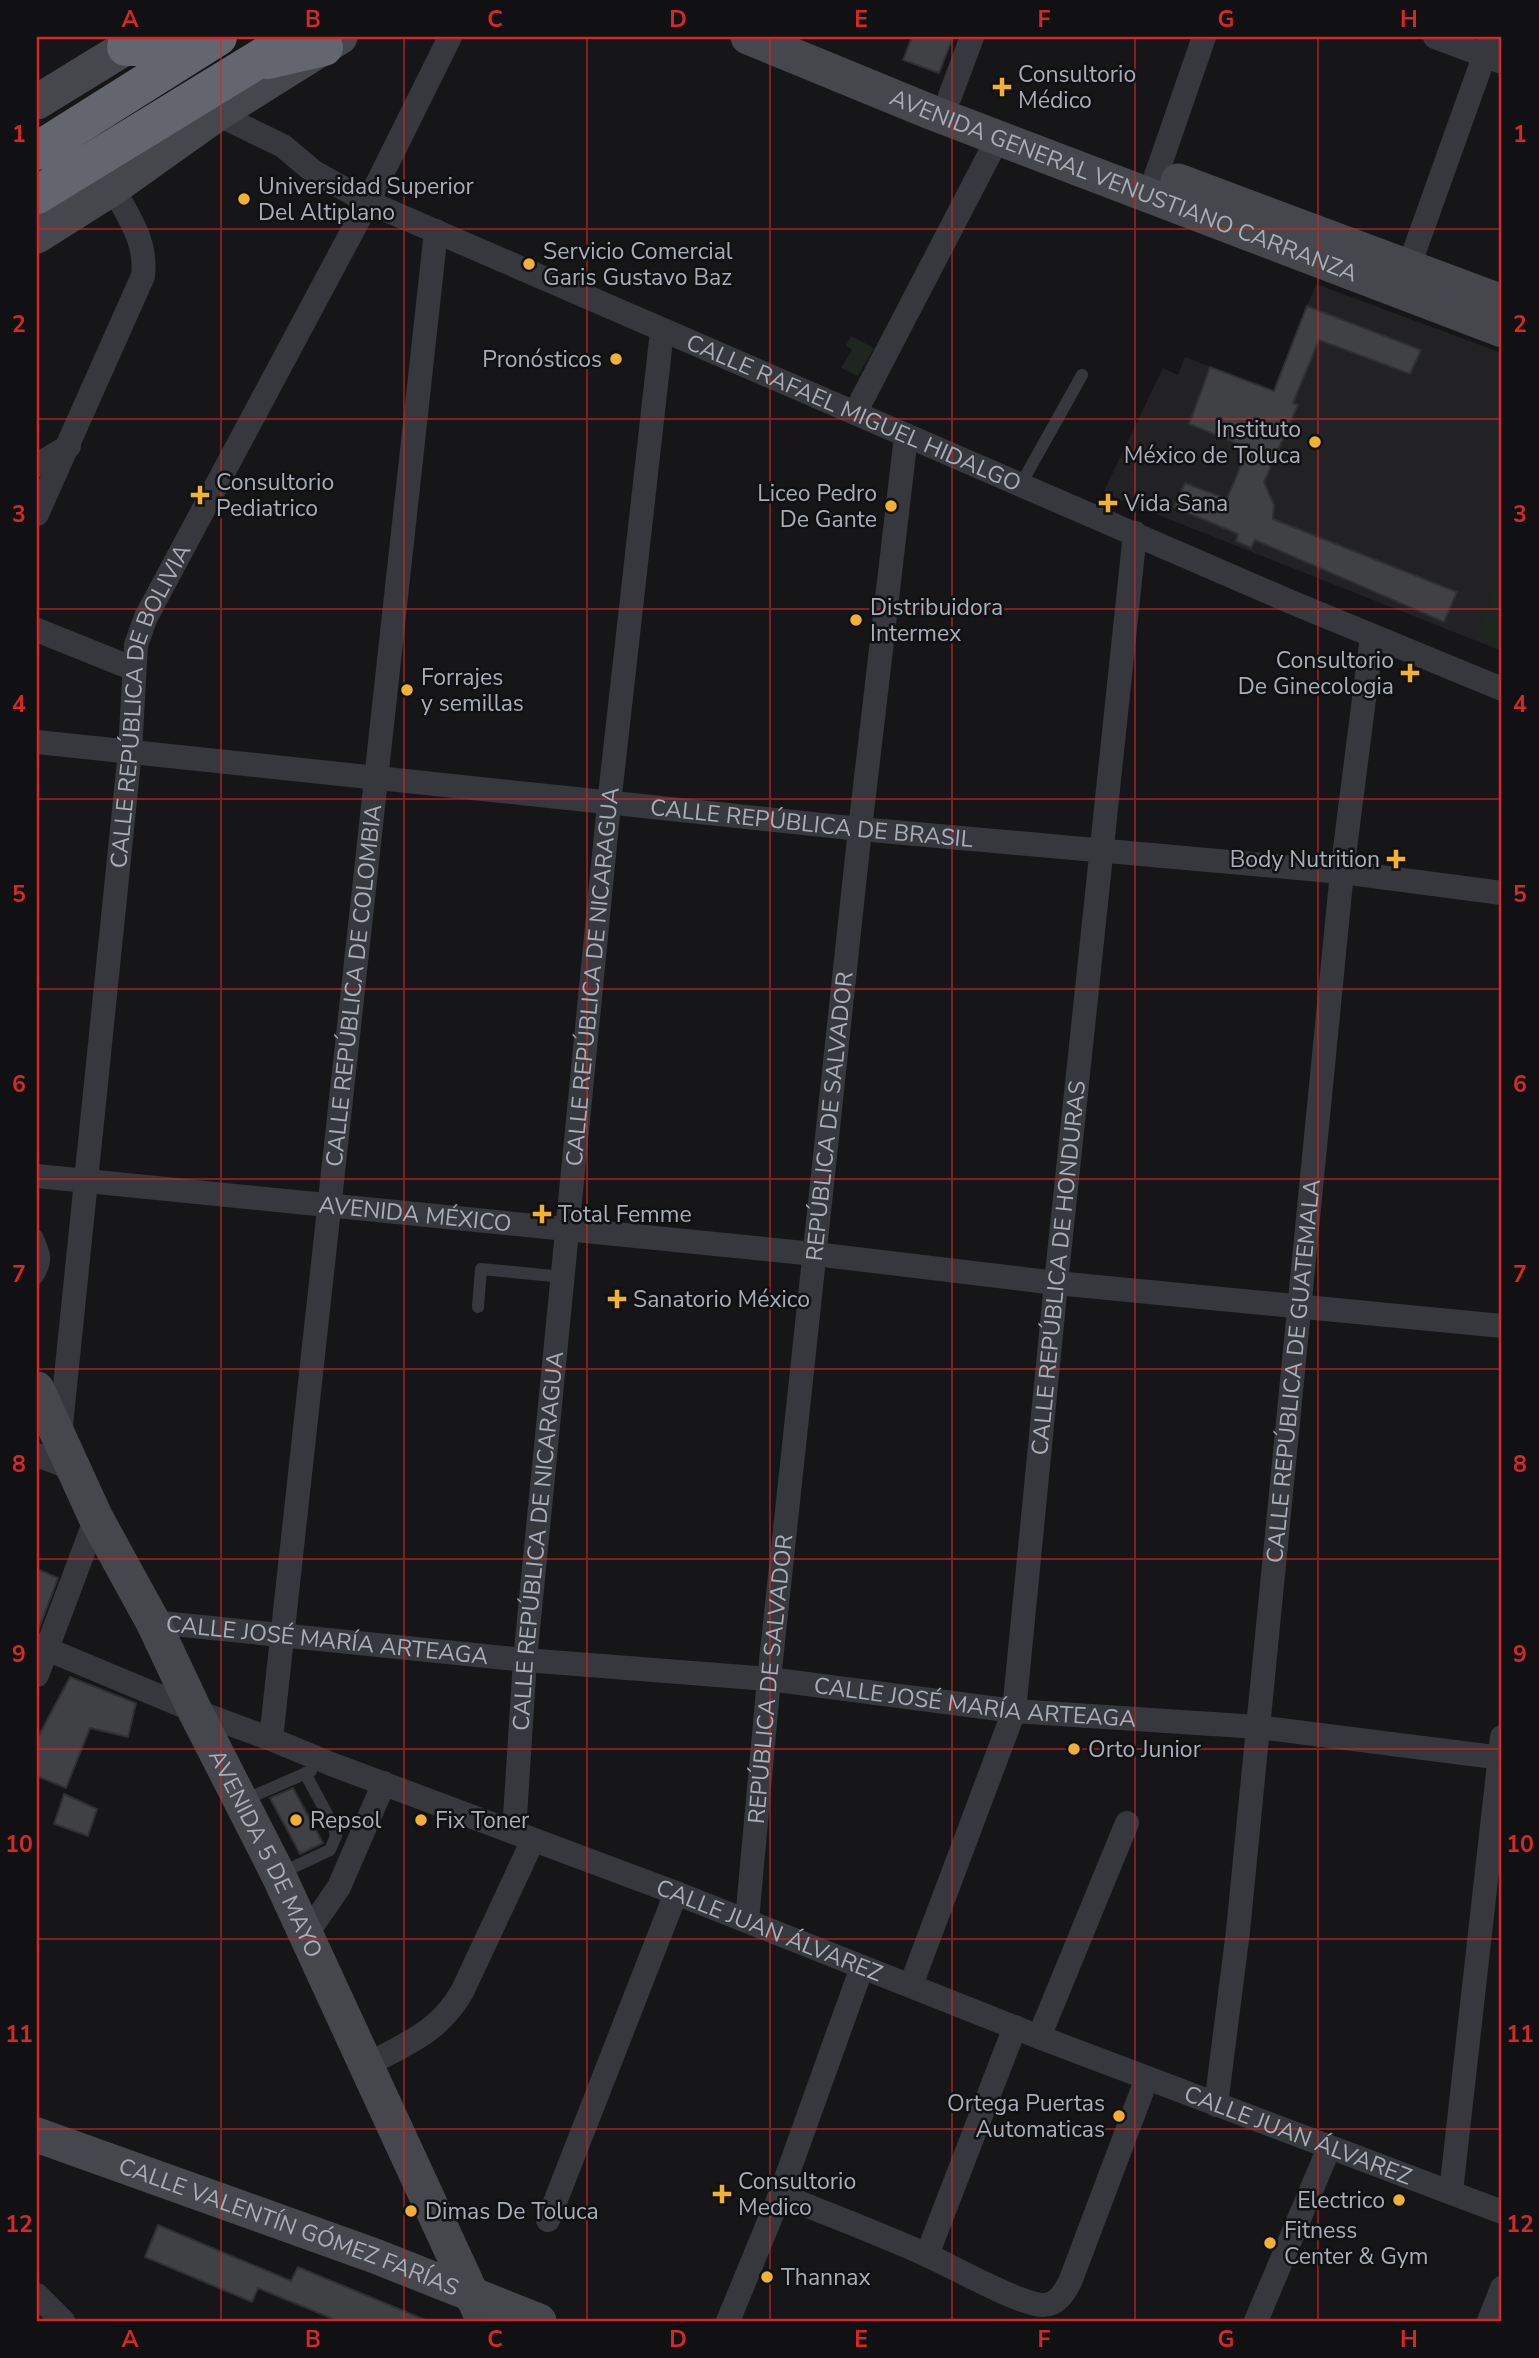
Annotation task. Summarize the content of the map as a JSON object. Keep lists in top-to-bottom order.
{
  "streets": {
    "main road": ["AVENIDA GENERAL VENUSTIANO CARRANZA", "AVENIDA 5 DE MAYO", "CALLE VALENTÍN GÓMEZ FARÍAS"],
    "street": [
      "CALLE RAFAEL MIGUEL HIDALGO",
      "CALLE REPÚBLICA DE BOLIVIA",
      "CALLE REPÚBLICA DE BRASIL",
      "CALLE REPÚBLICA DE NICARAGUA",
      "CALLE REPÚBLICA DE COLOMBIA",
      "REPÚBLICA DE SALVADOR",
      "AVENIDA MÉXICO",
      "CALLE REPÚBLICA DE HONDURAS",
      "CALLE REPÚBLICA DE GUATEMALA",
      "CALLE JOSÉ MARÍA ARTEAGA",
      "CALLE JUAN ÁLVAREZ"
    ]
  },
  "crossings": [
    ["CALLE RAFAEL MIGUEL HIDALGO", "CALLE REPÚBLICA DE BOLIVIA"],
    ["CALLE RAFAEL MIGUEL HIDALGO", "CALLE REPÚBLICA DE NICARAGUA"],
    ["CALLE RAFAEL MIGUEL HIDALGO", "CALLE REPÚBLICA DE COLOMBIA"],
    ["CALLE RAFAEL MIGUEL HIDALGO", "REPÚBLICA DE SALVADOR"],
    ["CALLE RAFAEL MIGUEL HIDALGO", "CALLE REPÚBLICA DE HONDURAS"],
    ["CALLE RAFAEL MIGUEL HIDALGO", "CALLE REPÚBLICA DE GUATEMALA"],
    ["CALLE REPÚBLICA DE BOLIVIA", "CALLE REPÚBLICA DE BRASIL"],
    ["CALLE REPÚBLICA DE BOLIVIA", "AVENIDA MÉXICO"],
    ["CALLE REPÚBLICA DE BOLIVIA", "AVENIDA 5 DE MAYO"],
    ["CALLE REPÚBLICA DE BRASIL", "CALLE REPÚBLICA DE NICARAGUA"],
    ["CALLE REPÚBLICA DE BRASIL", "CALLE REPÚBLICA DE COLOMBIA"],
    ["CALLE REPÚBLICA DE BRASIL", "REPÚBLICA DE SALVADOR"],
    ["CALLE REPÚBLICA DE BRASIL", "CALLE REPÚBLICA DE HONDURAS"],
    ["CALLE REPÚBLICA DE BRASIL", "CALLE REPÚBLICA DE GUATEMALA"],
    ["CALLE REPÚBLICA DE NICARAGUA", "AVENIDA MÉXICO"],
    ["CALLE REPÚBLICA DE NICARAGUA", "CALLE JOSÉ MARÍA ARTEAGA"],
    ["CALLE REPÚBLICA DE NICARAGUA", "CALLE JUAN ÁLVAREZ"],
    ["CALLE REPÚBLICA DE COLOMBIA", "AVENIDA MÉXICO"],
    ["CALLE REPÚBLICA DE COLOMBIA", "CALLE JOSÉ MARÍA ARTEAGA"],
    ["CALLE REPÚBLICA DE COLOMBIA", "CALLE JUAN ÁLVAREZ"],
    ["REPÚBLICA DE SALVADOR", "AVENIDA MÉXICO"],
    ["REPÚBLICA DE SALVADOR", "CALLE JOSÉ MARÍA ARTEAGA"],
    ["REPÚBLICA DE SALVADOR", "CALLE JUAN ÁLVAREZ"],
    ["AVENIDA MÉXICO", "CALLE REPÚBLICA DE HONDURAS"],
    ["AVENIDA MÉXICO", "CALLE REPÚBLICA DE GUATEMALA"],
    ["CALLE REPÚBLICA DE HONDURAS", "CALLE JOSÉ MARÍA ARTEAGA"],
    ["CALLE REPÚBLICA DE HONDURAS", "CALLE JUAN ÁLVAREZ"],
    ["CALLE REPÚBLICA DE GUATEMALA", "CALLE JOSÉ MARÍA ARTEAGA"],
    ["CALLE REPÚBLICA DE GUATEMALA", "CALLE JUAN ÁLVAREZ"],
    ["CALLE JOSÉ MARÍA ARTEAGA", "AVENIDA 5 DE MAYO"],
    ["AVENIDA 5 DE MAYO", "CALLE JUAN ÁLVAREZ"],
    ["AVENIDA 5 DE MAYO", "CALLE VALENTÍN GÓMEZ FARÍAS"]
  ],
  "places": {
    "health": [
      "Consultorio Médico",
      "Consultorio Pediatrico",
      "Vida Sana",
      "Consultorio De Ginecologia",
      "Body Nutrition",
      "Total Femme",
      "Sanatorio México",
      "Consultorio Medico"
    ],
    "other": [
      "Universidad Superior Del Altiplano",
      "Servicio Comercial Garis Gustavo Baz",
      "Pronósticos",
      "Instituto México de Toluca",
      "Liceo Pedro De Gante",
      "Distribuidora Intermex",
      "Forrajes y semillas",
      "Orto Junior",
      "Repsol",
      "Fix Toner",
      "Ortega Puertas Automaticas",
      "Electrico",
      "Dimas De Toluca",
      "Fitness Center & Gym",
      "Thannax"
    ]
  },
  "grid": {
    "columns": [
      "A",
      "B",
      "C",
      "D",
      "E",
      "F",
      "G",
      "H"
    ],
    "rows": [
      "1",
      "2",
      "3",
      "4",
      "5",
      "6",
      "7",
      "8",
      "9",
      "10",
      "11",
      "12"
    ]
  }
}
